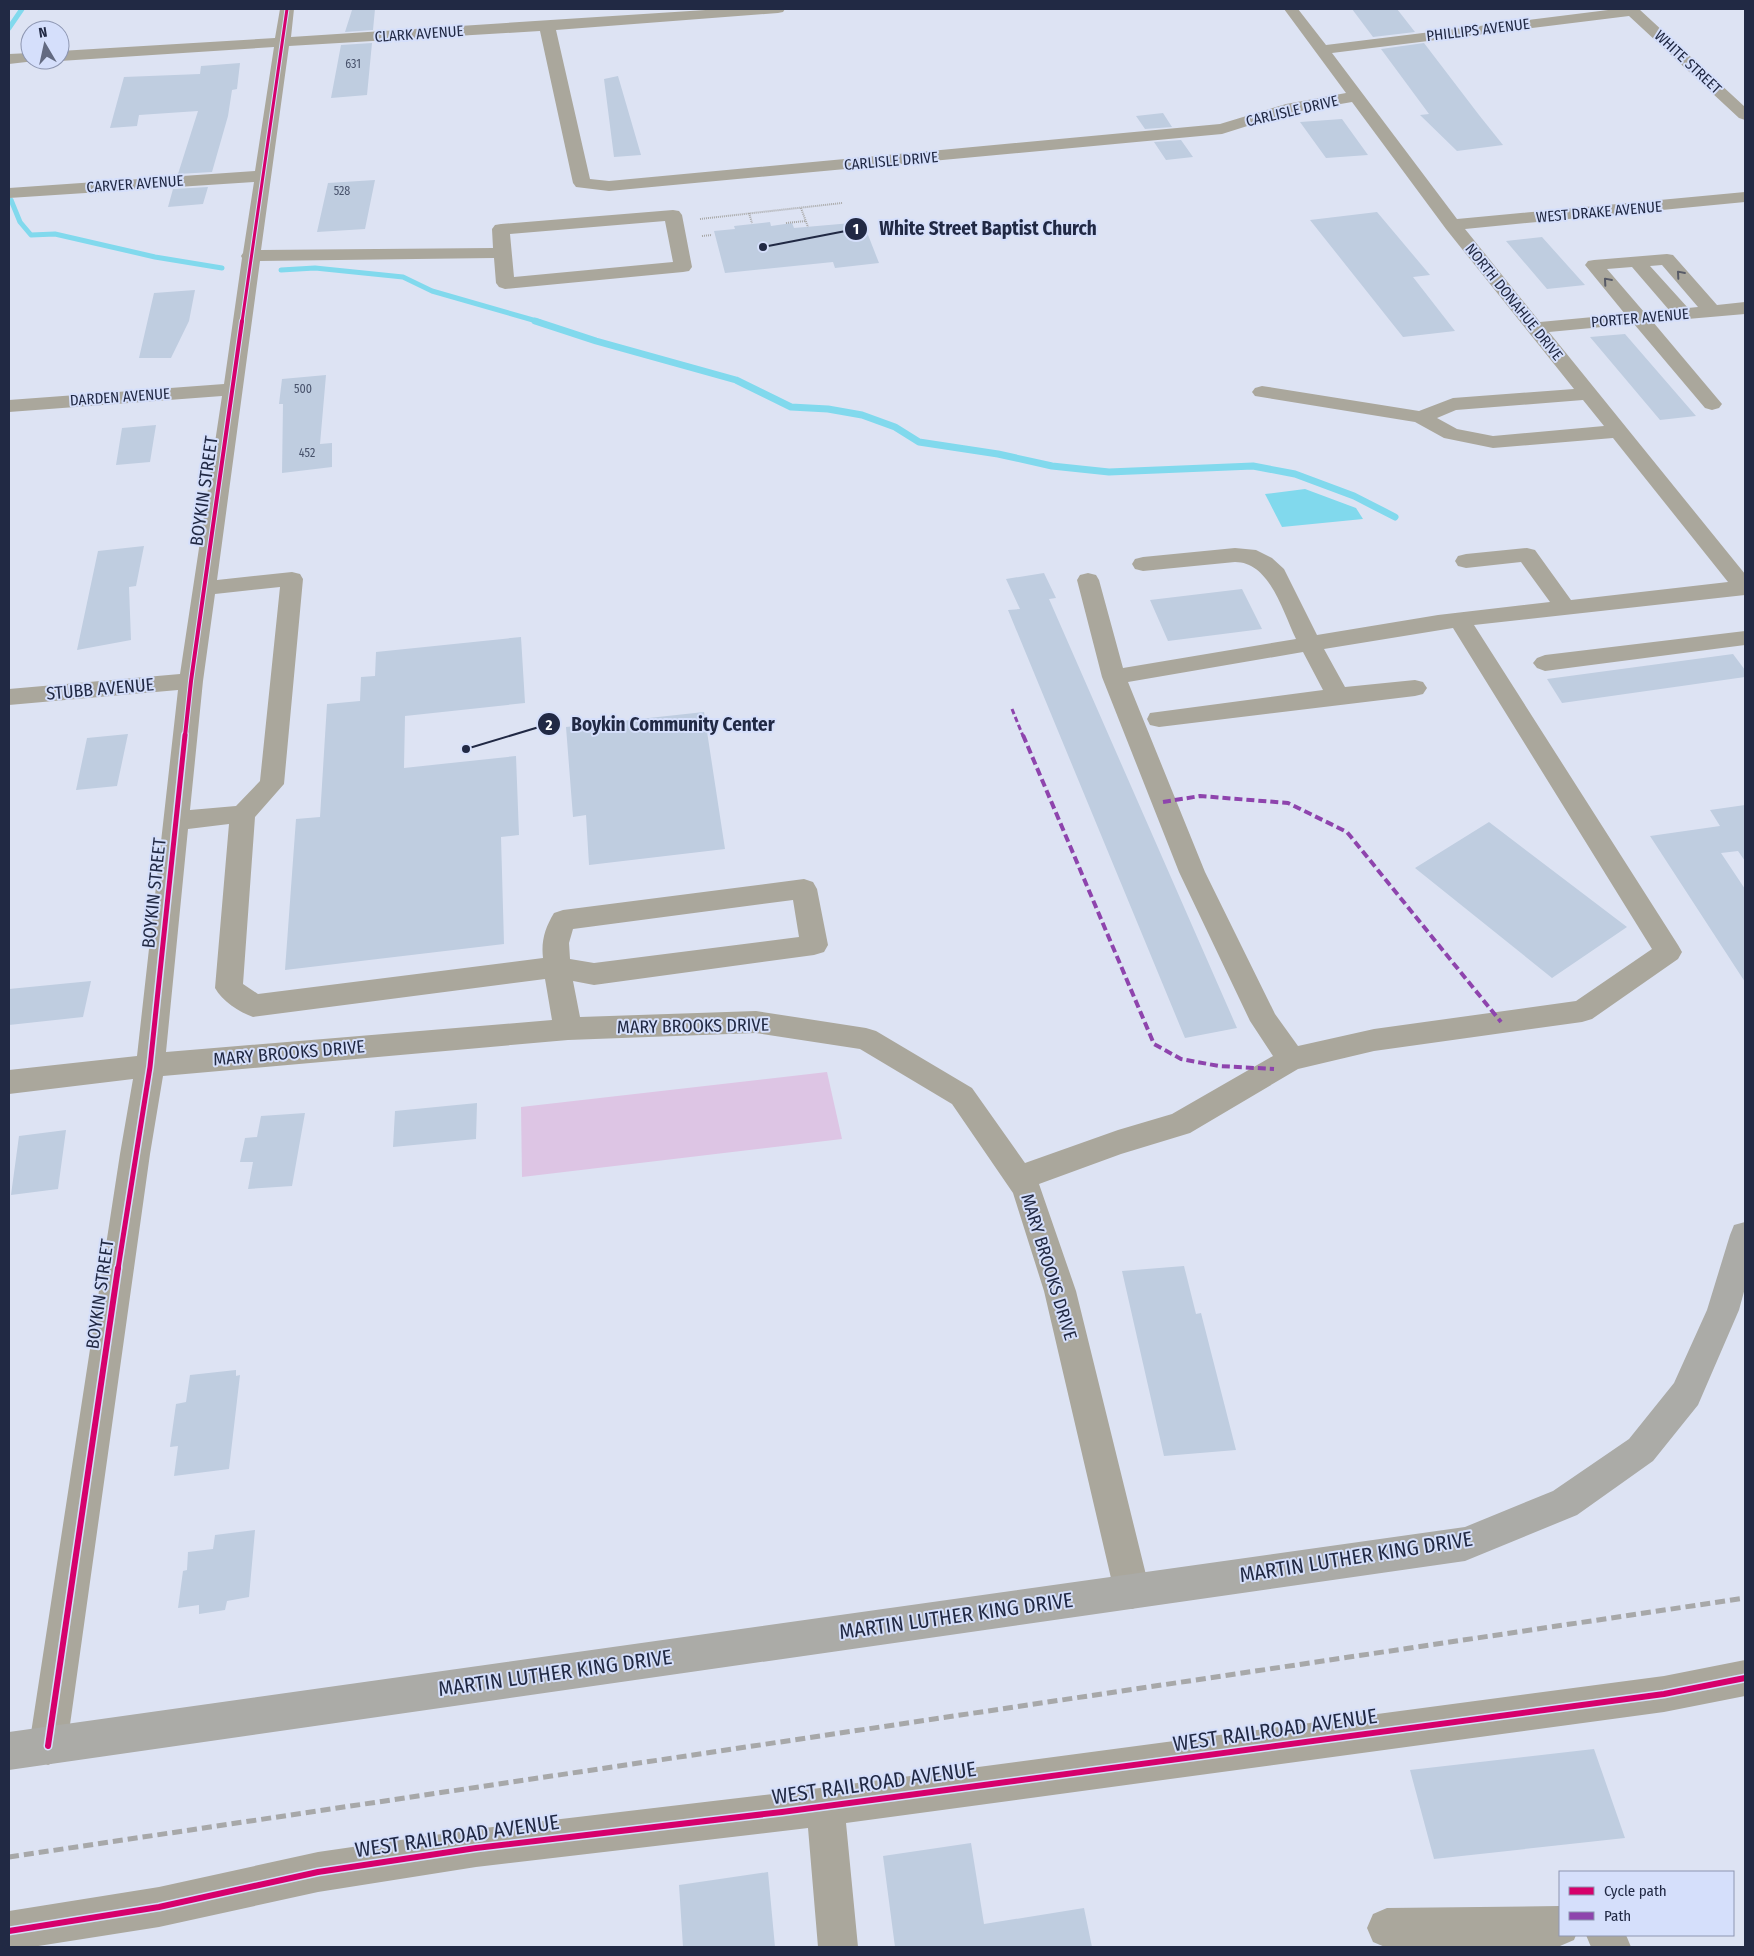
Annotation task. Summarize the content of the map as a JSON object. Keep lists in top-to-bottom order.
{
  "streets": {
    "main road": ["MARTIN LUTHER KING DRIVE"],
    "street": [
      "PHILLIPS AVENUE",
      "CLARK AVENUE",
      "WHITE STREET",
      "CARLISLE DRIVE",
      "CARVER AVENUE",
      "WEST DRAKE AVENUE",
      "NORTH DONAHUE DRIVE",
      "PORTER AVENUE",
      "DARDEN AVENUE",
      "BOYKIN STREET",
      "STUBB AVENUE",
      "MARY BROOKS DRIVE",
      "WEST RAILROAD AVENUE"
    ]
  },
  "crossings": [
    ["PHILLIPS AVENUE", "WHITE STREET"],
    ["PHILLIPS AVENUE", "NORTH DONAHUE DRIVE"],
    ["CLARK AVENUE", "CARLISLE DRIVE"],
    ["CLARK AVENUE", "BOYKIN STREET"],
    ["CARLISLE DRIVE", "NORTH DONAHUE DRIVE"],
    ["CARVER AVENUE", "BOYKIN STREET"],
    ["WEST DRAKE AVENUE", "NORTH DONAHUE DRIVE"],
    ["NORTH DONAHUE DRIVE", "PORTER AVENUE"],
    ["DARDEN AVENUE", "BOYKIN STREET"],
    ["BOYKIN STREET", "STUBB AVENUE"],
    ["BOYKIN STREET", "MARY BROOKS DRIVE"],
    ["BOYKIN STREET", "MARTIN LUTHER KING DRIVE"],
    ["MARY BROOKS DRIVE", "MARTIN LUTHER KING DRIVE"]
  ],
  "places": ["White Street Baptist Church", "Boykin Community Center"],
  "house_numbers": [
    "631",
    "528",
    "500",
    "452"
  ],
  "legend": ["Cycle path", "Path"],
  "north": "top"
}
